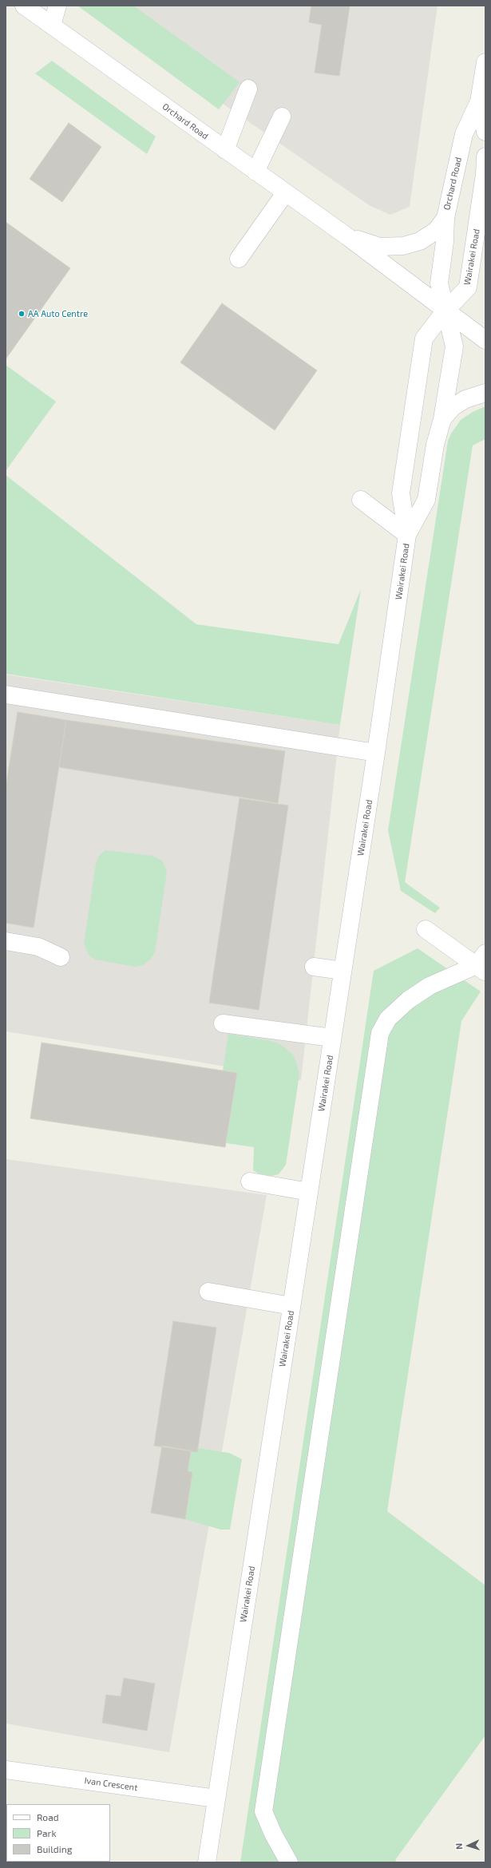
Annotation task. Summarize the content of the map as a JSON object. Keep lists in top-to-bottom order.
{
  "streets": {
    "street": ["Orchard Road", "Wairakei Road", "Ivan Crescent"]
  },
  "crossings": [
    ["Orchard Road", "Wairakei Road"],
    ["Wairakei Road", "Ivan Crescent"]
  ],
  "places": ["AA Auto Centre"],
  "legend": ["Road", "Park", "Building"],
  "north": "left"
}
